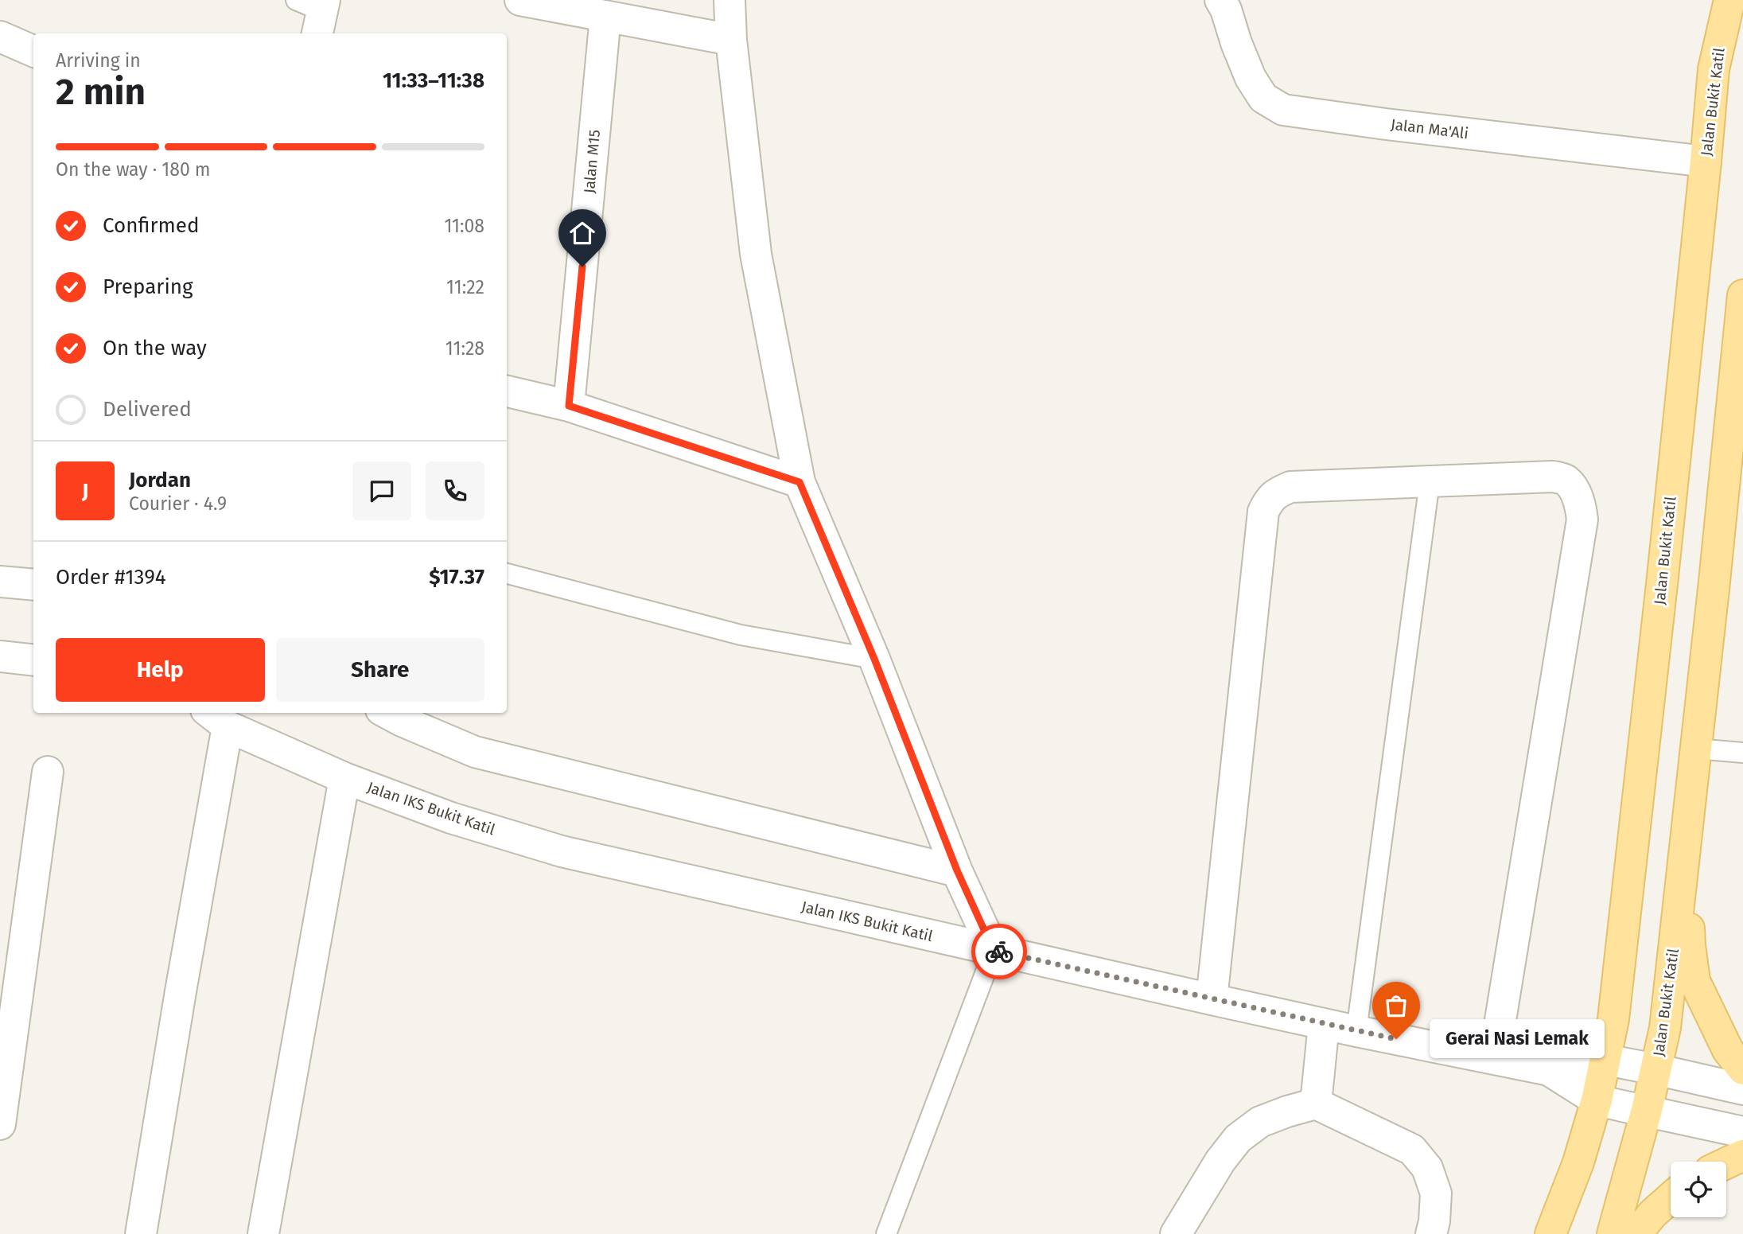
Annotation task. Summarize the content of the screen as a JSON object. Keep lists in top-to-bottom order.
{
  "streets": {
    "main road": ["Jalan Bukit Katil"],
    "street": ["Jalan Ma'Ali", "Jalan M15", "Jalan IKS Bukit Katil"]
  },
  "crossings": [
    ["Jalan Bukit Katil", "Jalan Ma'Ali"]
  ],
  "places": ["Gerai Nasi Lemak"],
  "page": {
    "heading": ["2 min", "Arriving in", "11:33–11:38"],
    "panel": [
      "Jordan",
      "Courier · 4.9",
      "Order #1394",
      "$17.37"
    ],
    "bar": "On the way · 180 m",
    "list": [
      ["Confirmed", "11:08"],
      ["Preparing", "11:22"],
      ["On the way", "11:28"],
      "Delivered"
    ],
    "round": "J",
    "buttons": ["Help", "Share"],
    "bubble": "Gerai Nasi Lemak"
  }
}
